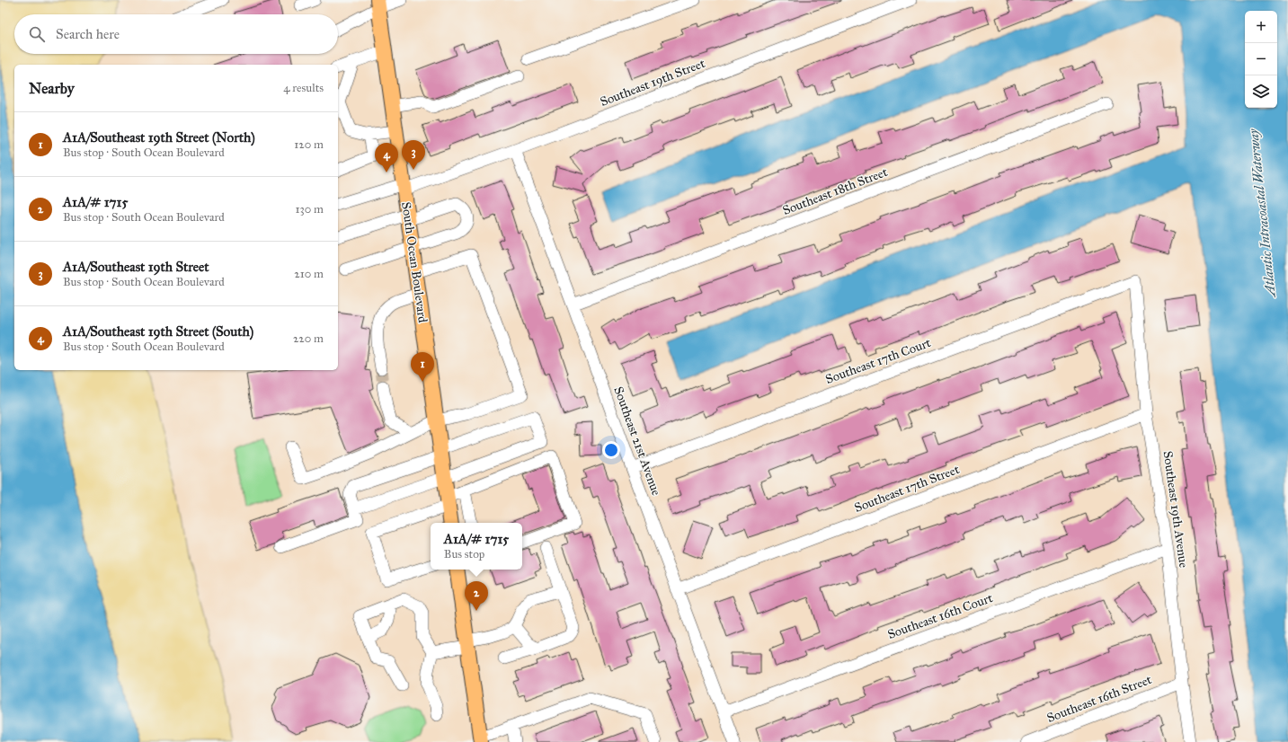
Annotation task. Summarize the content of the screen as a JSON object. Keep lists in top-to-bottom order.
{
  "streets": {
    "main road": ["South Ocean Boulevard"],
    "street": [
      "Southeast 19th Street",
      "Southeast 18th Street",
      "Southeast 17th Court",
      "Southeast 21st Avenue",
      "Southeast 17th Street",
      "Southeast 19th Avenue",
      "Southeast 16th Court",
      "Southeast 16th Street"
    ]
  },
  "crossings": [
    ["Southeast 19th Street", "South Ocean Boulevard"],
    ["Southeast 19th Street", "Southeast 21st Avenue"],
    ["Southeast 18th Street", "Southeast 21st Avenue"],
    ["Southeast 17th Court", "Southeast 21st Avenue"],
    ["Southeast 17th Court", "Southeast 19th Avenue"],
    ["Southeast 21st Avenue", "Southeast 17th Street"],
    ["Southeast 21st Avenue", "Southeast 16th Court"],
    ["Southeast 17th Street", "Southeast 19th Avenue"],
    ["Southeast 19th Avenue", "Southeast 16th Court"],
    ["Southeast 19th Avenue", "Southeast 16th Street"]
  ],
  "water": ["Atlantic Intracoastal Waterway"],
  "page": {
    "map_buttons": ["+", "−"],
    "search": "Search here",
    "heading": ["Nearby", "4 results"],
    "list": [
      {
        "mark": "1",
        "name": "A1A/Southeast 19th Street (North)",
        "note": "Bus stop · South Ocean Boulevard",
        "value": "120 m"
      },
      {
        "mark": "2",
        "name": "A1A/# 1715",
        "note": "Bus stop · South Ocean Boulevard",
        "value": "130 m"
      },
      {
        "mark": "3",
        "name": "A1A/Southeast 19th Street",
        "note": "Bus stop · South Ocean Boulevard",
        "value": "210 m"
      },
      {
        "mark": "4",
        "name": "A1A/Southeast 19th Street (South)",
        "note": "Bus stop · South Ocean Boulevard",
        "value": "220 m"
      }
    ],
    "pins": [
      "3",
      "4",
      "1",
      "2"
    ],
    "popup": ["A1A/# 1715", "Bus stop"]
  }
}
